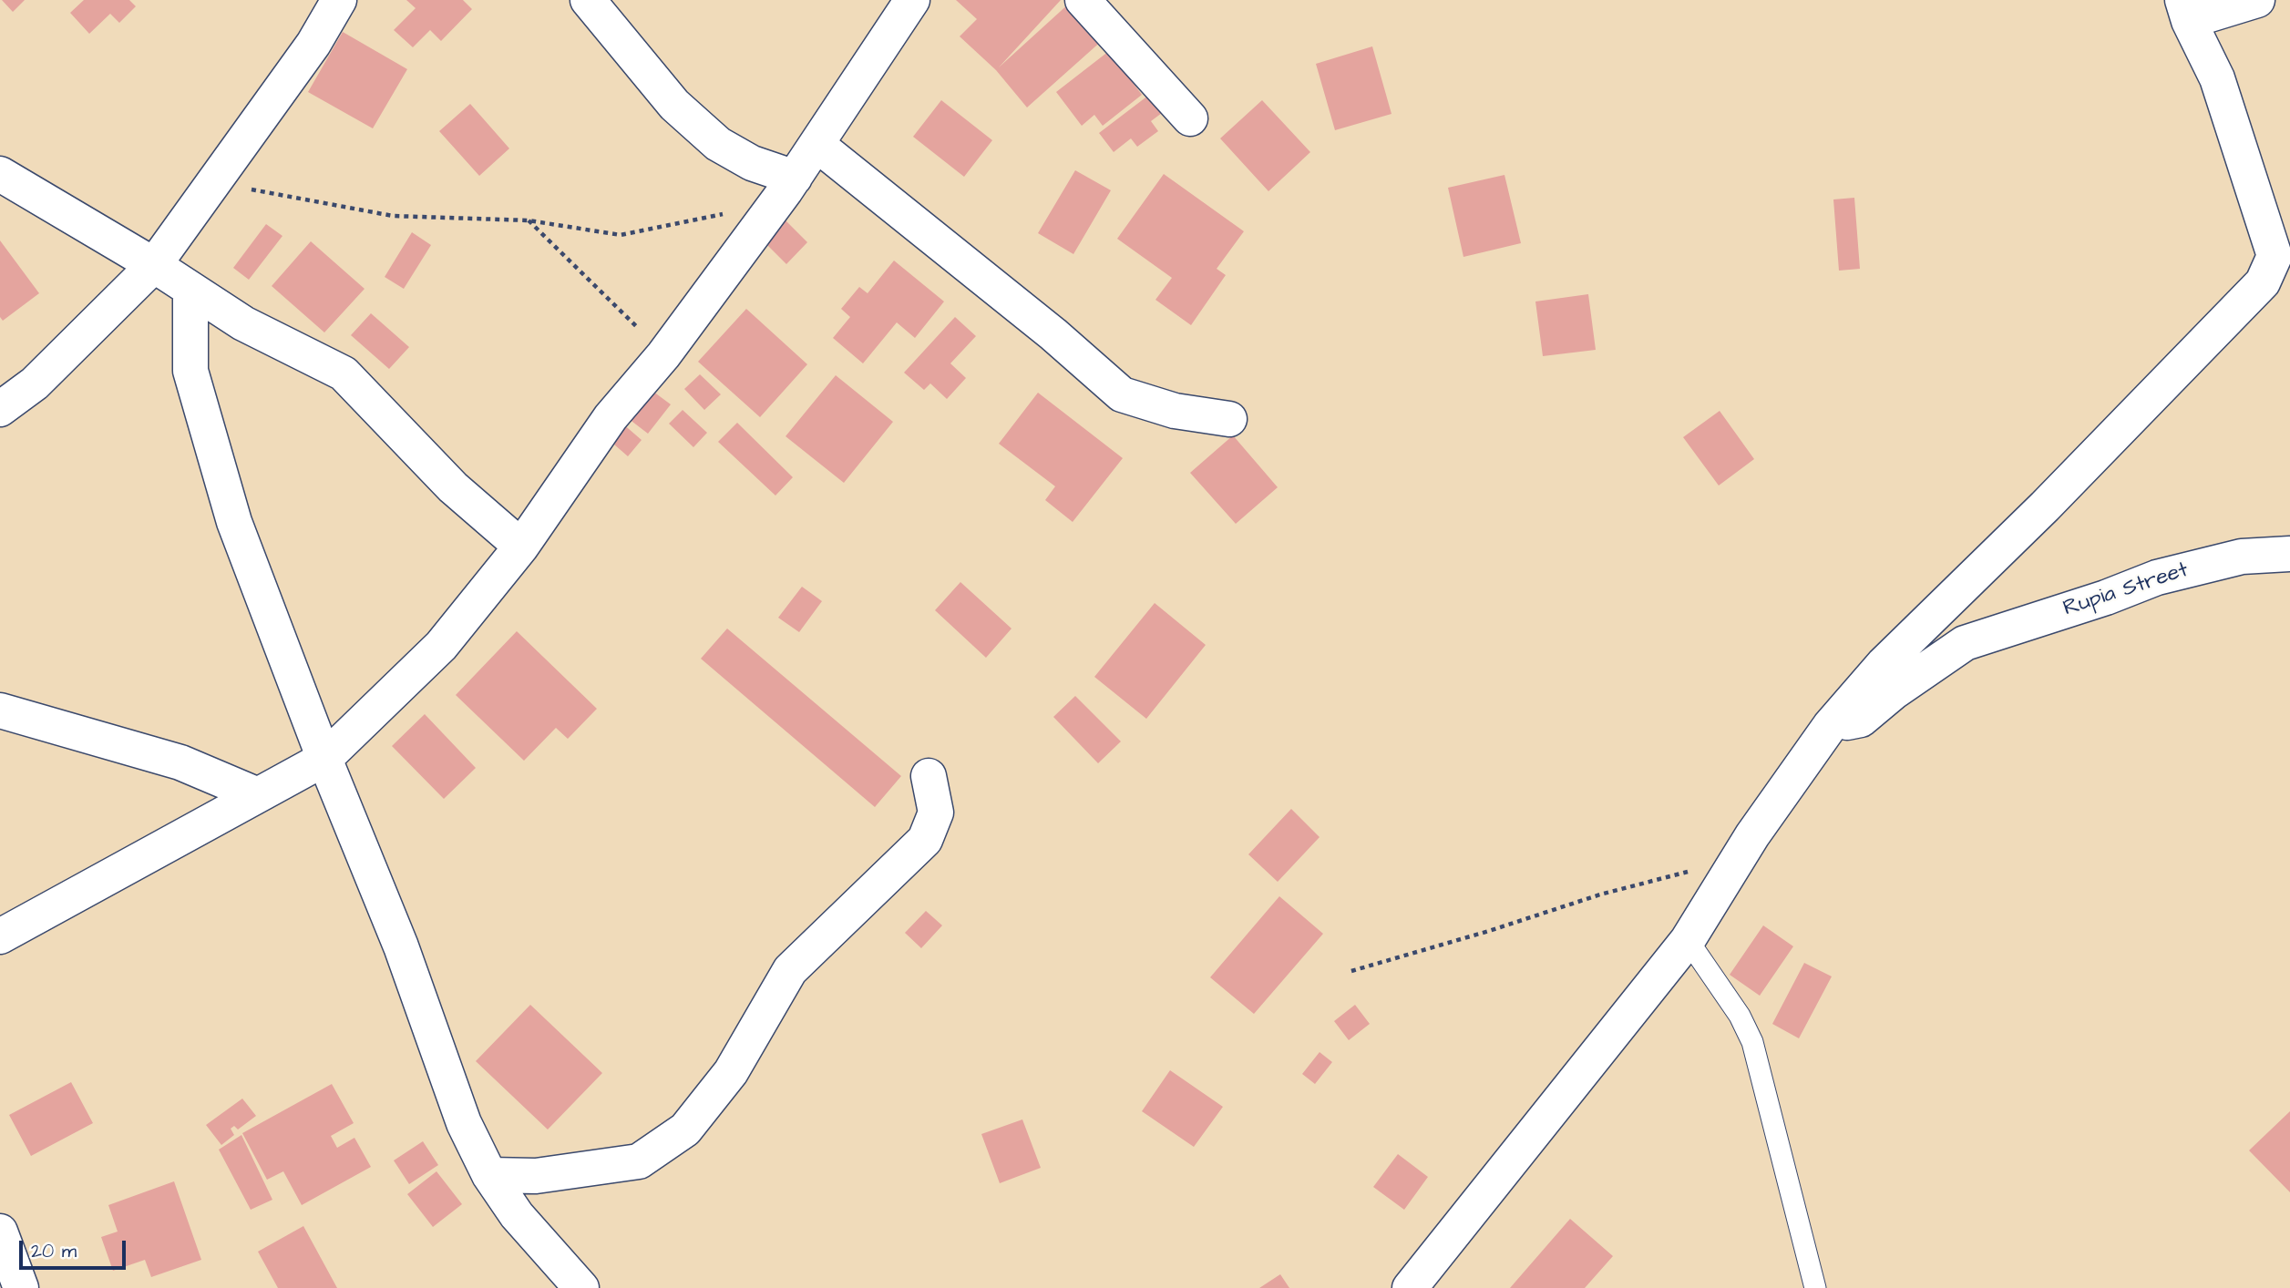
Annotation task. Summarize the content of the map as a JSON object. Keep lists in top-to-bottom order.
{
  "streets": {
    "street": ["Rupia Street"]
  },
  "scale_bar": "20 m"
}
